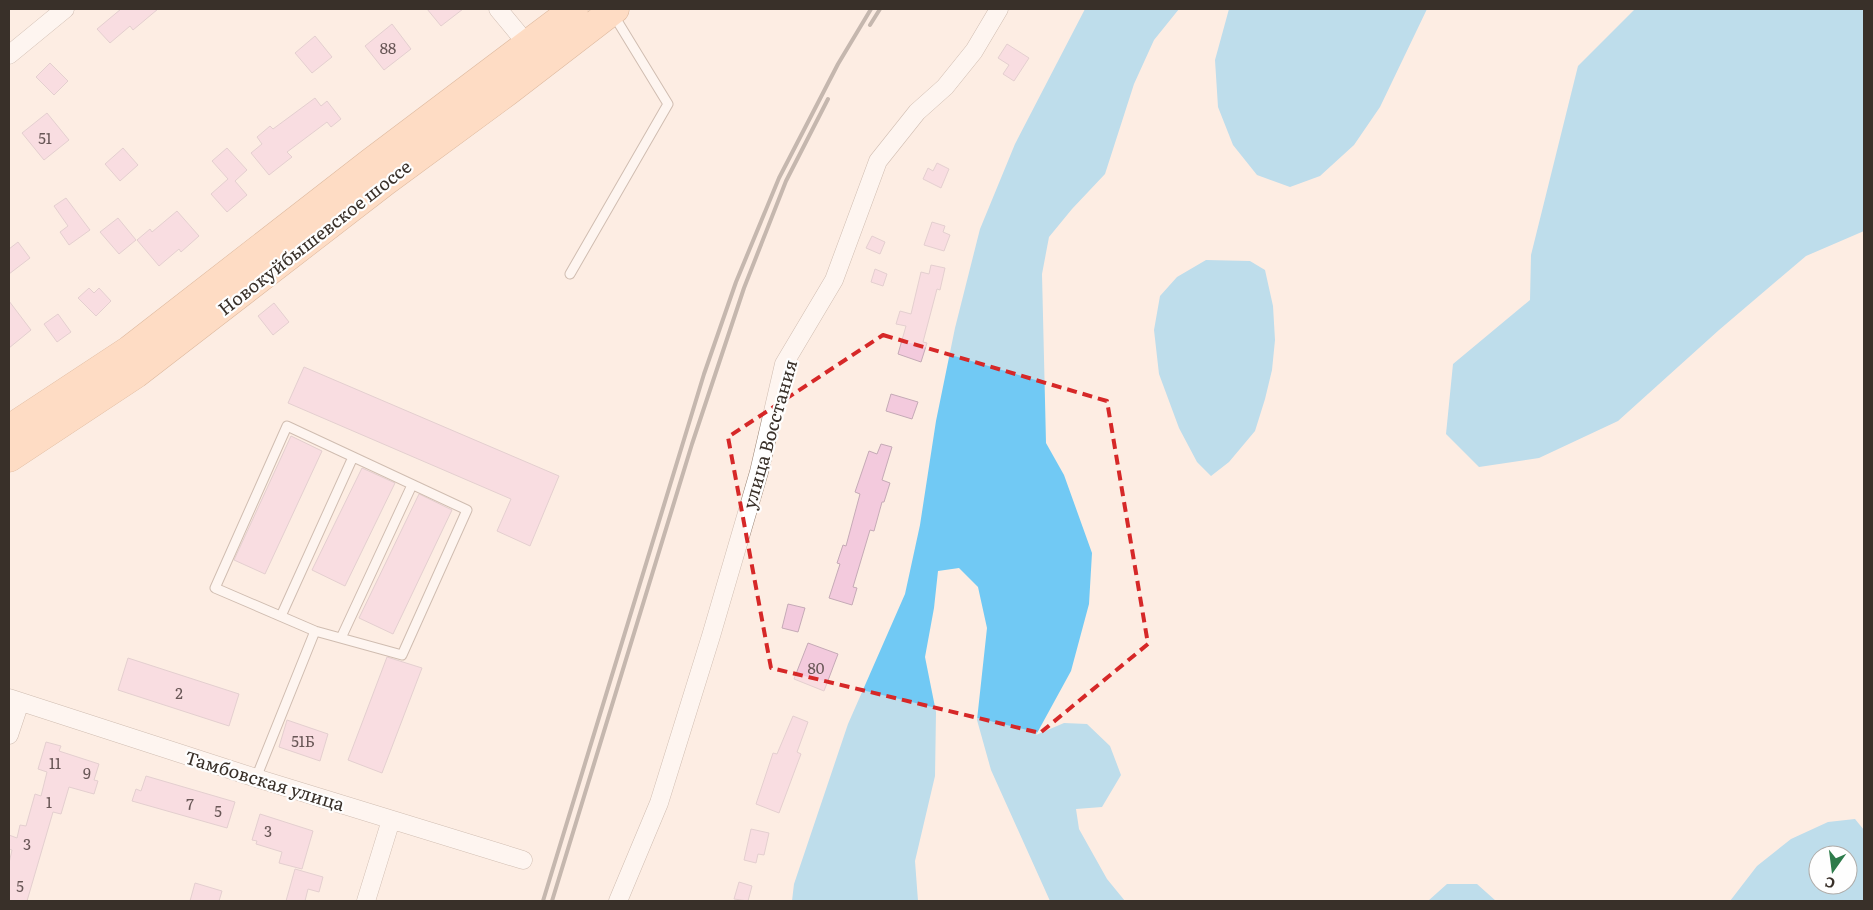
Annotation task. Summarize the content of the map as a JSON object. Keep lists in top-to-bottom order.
{
  "streets": {
    "main road": ["Новокуйбышевское шоссе"],
    "street": ["улица Восстания", "Тамбовская улица"]
  },
  "house_numbers": [
    "88",
    "51",
    "80",
    "2",
    "51Б",
    "11",
    "9",
    "1",
    "7",
    "5",
    "3",
    "3",
    "5"
  ],
  "north": "bottom"
}
